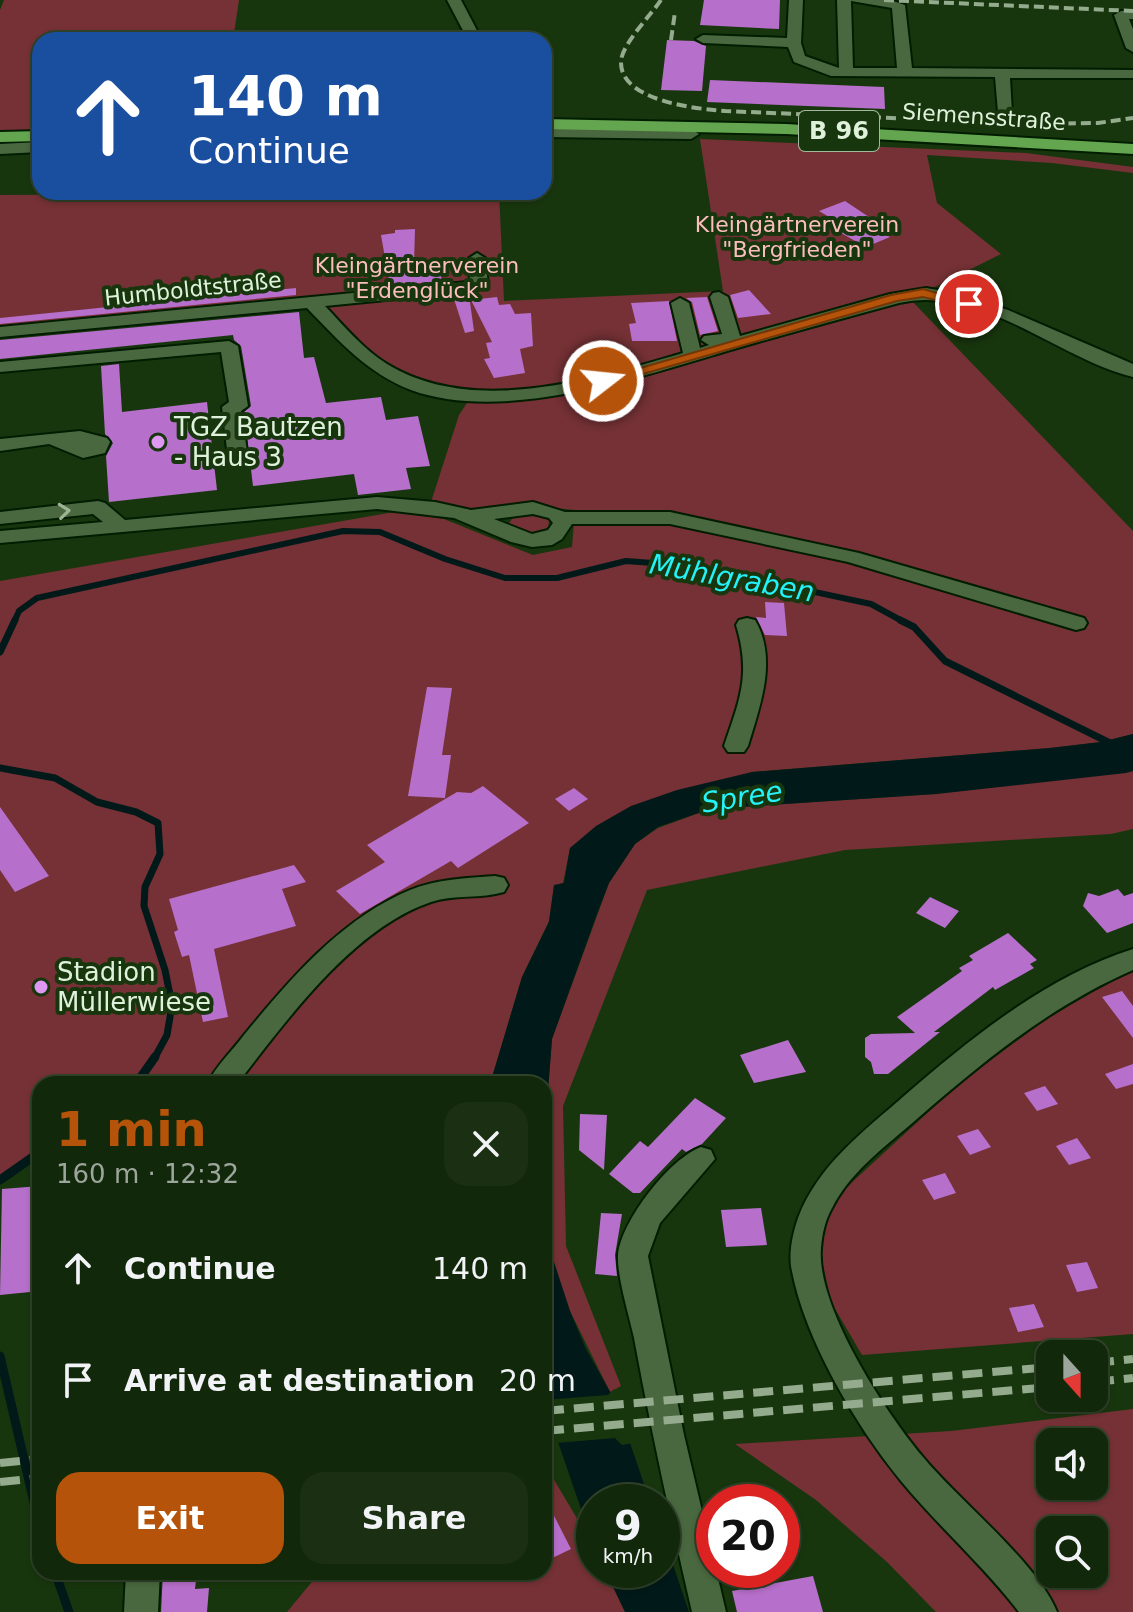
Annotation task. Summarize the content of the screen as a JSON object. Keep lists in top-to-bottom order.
{
  "streets": {
    "main road": ["Siemensstraße", "B 96"],
    "street": ["Humboldtstraße"]
  },
  "water": ["Mühlgraben", "Spree"],
  "parks": ["Kleingärtnerverein \"Bergfrieden\"", "Kleingärtnerverein \"Erdenglück\""],
  "places": ["TGZ Bautzen - Haus 3", "Stadion Müllerwiese"],
  "north": "bottom",
  "page": {
    "turn": ["140 m", "Continue"],
    "heading": ["1 min", "160 m · 12:32"],
    "list": [
      {
        "name": "Continue",
        "value": "140 m"
      },
      {
        "name": "Arrive at destination",
        "value": "20 m"
      }
    ],
    "buttons": ["Exit", "Share"],
    "speed": "9 km/h",
    "limit": "20"
  }
}
